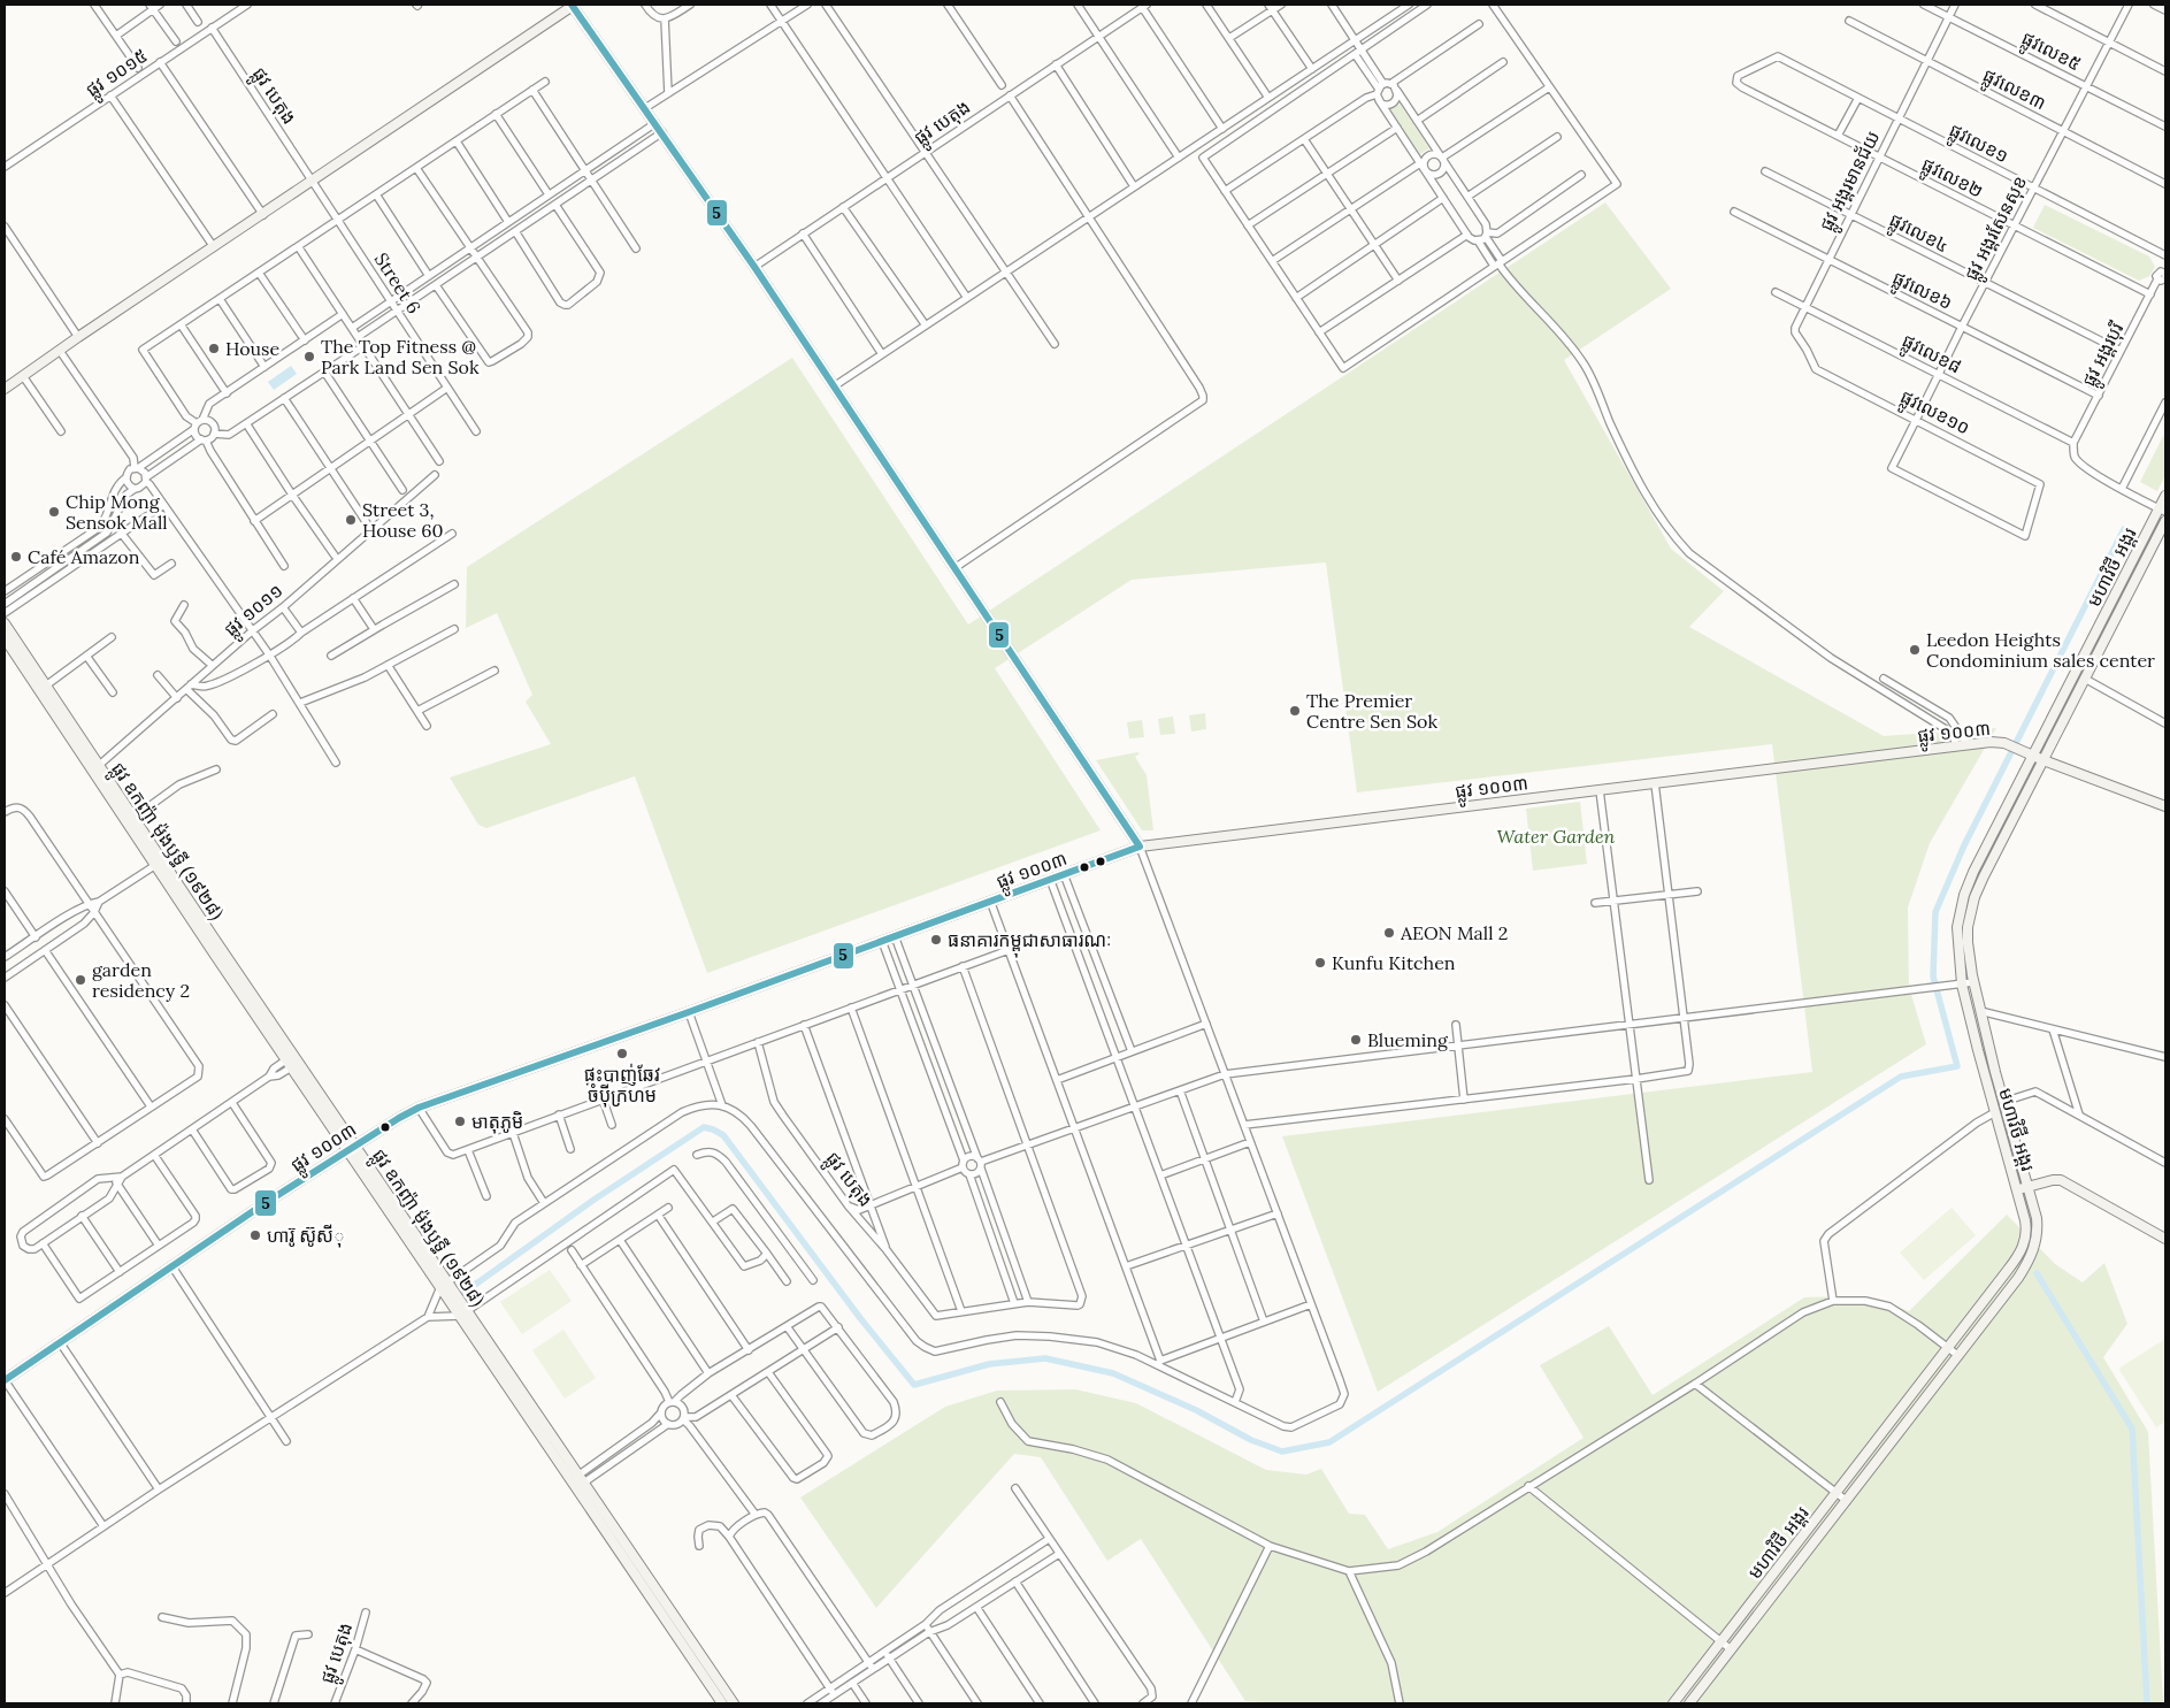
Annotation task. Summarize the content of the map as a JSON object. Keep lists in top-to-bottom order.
{
  "streets": {
    "main road": ["មហាវិថី អង្គរ", "ផ្លូវ ១០០៣", "ផ្លូវ ឧកញ៉ា ម៉ុងឫទ្ធី (១៩២៨)"],
    "street": [
      "ផ្លូវលេខ៥",
      "ផ្លូវ ១០១៥",
      "ផ្លូវលេខ៣",
      "ផ្លូវ បេតុង",
      "ផ្លូវលេខ១",
      "ផ្លូវលេខ២",
      "ផ្លូវ អង្គរមានជ័យ",
      "ផ្លូវ អង្គរសែនសុខ",
      "ផ្លូវលេខ៤",
      "Street 6",
      "ផ្លូវលេខ៦",
      "ផ្លូវលេខ៨",
      "ផ្លូវ អង្គរបុរី",
      "ផ្លូវលេខ១០",
      "ផ្លូវ ១០១១"
    ]
  },
  "crossings": [
    ["ផ្លូវលេខ៥", "ផ្លូវ អង្គរមានជ័យ"],
    ["ផ្លូវលេខ៥", "ផ្លូវ អង្គរសែនសុខ"],
    ["ផ្លូវ ១០១៥", "ផ្លូវ បេតុង"],
    ["ផ្លូវលេខ៣", "ផ្លូវ អង្គរមានជ័យ"],
    ["ផ្លូវលេខ៣", "ផ្លូវ អង្គរសែនសុខ"],
    ["ផ្លូវ បេតុង", "Street 6"],
    ["ផ្លូវលេខ១", "ផ្លូវលេខ២"],
    ["ផ្លូវលេខ១", "ផ្លូវ អង្គរមានជ័យ"],
    ["ផ្លូវលេខ១", "ផ្លូវ អង្គរសែនសុខ"],
    ["ផ្លូវលេខ២", "ផ្លូវ អង្គរមានជ័យ"],
    ["ផ្លូវលេខ២", "ផ្លូវ អង្គរសែនសុខ"],
    ["ផ្លូវលេខ២", "ផ្លូវ អង្គរបុរី"],
    ["ផ្លូវ អង្គរមានជ័យ", "ផ្លូវលេខ៤"],
    ["ផ្លូវ អង្គរមានជ័យ", "ផ្លូវលេខ៦"],
    ["ផ្លូវ អង្គរមានជ័យ", "ផ្លូវលេខ៨"],
    ["ផ្លូវ អង្គរមានជ័យ", "ផ្លូវលេខ១០"],
    ["ផ្លូវ អង្គរសែនសុខ", "ផ្លូវលេខ៤"],
    ["ផ្លូវ អង្គរសែនសុខ", "ផ្លូវលេខ៦"],
    ["ផ្លូវ អង្គរសែនសុខ", "ផ្លូវលេខ៨"],
    ["ផ្លូវ អង្គរសែនសុខ", "ផ្លូវលេខ១០"],
    ["ផ្លូវលេខ៤", "ផ្លូវ អង្គរបុរី"],
    ["ផ្លូវលេខ៦", "ផ្លូវ អង្គរបុរី"],
    ["ផ្លូវលេខ៨", "ផ្លូវ អង្គរបុរី"],
    ["មហាវិថី អង្គរ", "ផ្លូវ ១០០៣"],
    ["ផ្លូវ ១០១១", "ផ្លូវ ឧកញ៉ា ម៉ុងឫទ្ធី (១៩២៨)"],
    ["ផ្លូវ ១០០៣", "ផ្លូវ ឧកញ៉ា ម៉ុងឫទ្ធី (១៩២៨)"]
  ],
  "parks": ["Water Garden"],
  "places": [
    "House",
    "The Top Fitness @ Park Land Sen Sok",
    "Chip Mong Sensok Mall",
    "Street 3, House 60",
    "Café Amazon",
    "Leedon Heights Condominium sales center",
    "The Premier Centre Sen Sok",
    "AEON Mall 2",
    "ធនាគារកម្ពុជាសាធារណៈ",
    "Kunfu Kitchen",
    "garden residency 2",
    "Blueming",
    "ផ្ទះបាញ់ឆែវ ចំប៉ីក្រហម",
    "មាតុភូមិ",
    "ហារ៊ូ ស៊ូសីុ"
  ],
  "lines": ["transit line 5"]
}
